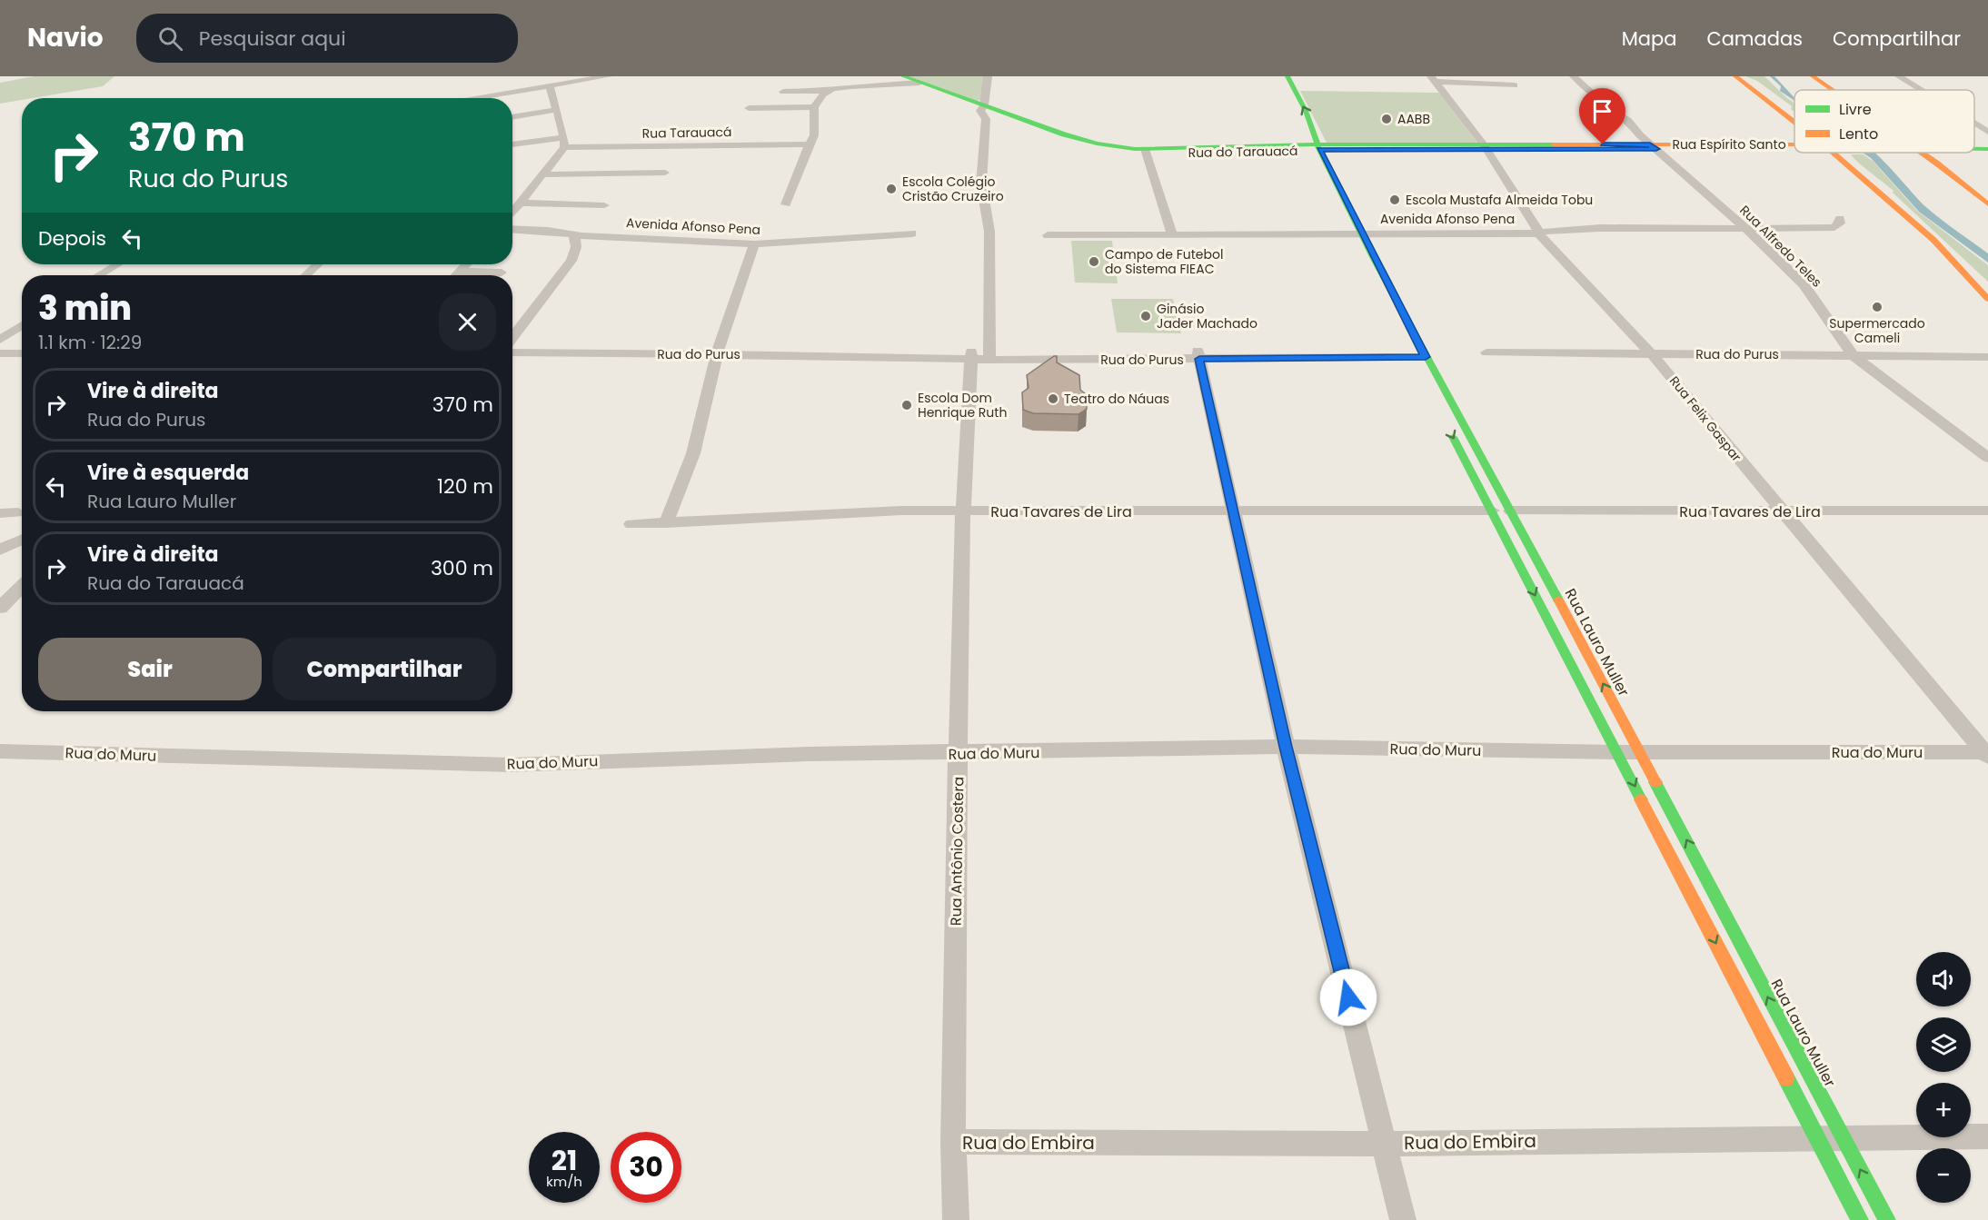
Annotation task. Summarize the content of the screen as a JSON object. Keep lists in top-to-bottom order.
{
  "streets": {
    "street": [
      "Rua Tarauacá",
      "Rua Espírito Santo",
      "Rua do Tarauacá",
      "Avenida Afonso Pena",
      "Rua Alfredo Teles",
      "Rua do Purus",
      "Rua Felix Gaspar",
      "Rua Tavares de Lira",
      "Rua Lauro Muller",
      "Rua do Muru",
      "Rua Antônio Costera",
      "Rua do Embira"
    ]
  },
  "crossings": [
    ["Rua Espírito Santo", "Rua do Tarauacá"],
    ["Rua Espírito Santo", "Rua Alfredo Teles"],
    ["Rua do Tarauacá", "Rua Alfredo Teles"],
    ["Rua do Tarauacá", "Rua Felix Gaspar"],
    ["Rua do Tarauacá", "Rua Lauro Muller"],
    ["Rua do Tarauacá", "Rua Antônio Costera"],
    ["Avenida Afonso Pena", "Rua Alfredo Teles"],
    ["Avenida Afonso Pena", "Rua Felix Gaspar"],
    ["Avenida Afonso Pena", "Rua Lauro Muller"],
    ["Rua Alfredo Teles", "Rua do Purus"],
    ["Rua do Purus", "Rua Felix Gaspar"],
    ["Rua do Purus", "Rua Lauro Muller"],
    ["Rua do Purus", "Rua Antônio Costera"],
    ["Rua Felix Gaspar", "Rua Tavares de Lira"],
    ["Rua Felix Gaspar", "Rua do Muru"],
    ["Rua Tavares de Lira", "Rua Lauro Muller"],
    ["Rua Tavares de Lira", "Rua Antônio Costera"],
    ["Rua Lauro Muller", "Rua do Muru"],
    ["Rua Lauro Muller", "Rua do Embira"],
    ["Rua do Muru", "Rua Antônio Costera"],
    ["Rua Antônio Costera", "Rua do Embira"]
  ],
  "places": [
    "AABB",
    "Escola Colégio Cristão Cruzeiro",
    "Escola Mustafa Almeida Tobu",
    "Campo de Futebol do Sistema FIEAC",
    "Supermercado Cameli",
    "Ginásio Jader Machado",
    "Teatro do Náuas",
    "Escola Dom Henrique Ruth"
  ],
  "legend": ["Livre", "Lento"],
  "page": {
    "header": "Navio",
    "search": "Pesquisar aqui",
    "nav": ["Mapa", "Camadas", "Compartilhar"],
    "turn": ["370 m", "Rua do Purus"],
    "then": "Depois",
    "heading": ["3 min", "1.1 km · 12:29"],
    "list": [
      {
        "name": "Vire à direita",
        "note": "Rua do Purus",
        "value": "370 m"
      },
      {
        "name": "Vire à esquerda",
        "note": "Rua Lauro Muller",
        "value": "120 m"
      },
      {
        "name": "Vire à direita",
        "note": "Rua do Tarauacá",
        "value": "300 m"
      }
    ],
    "buttons": ["Sair", "Compartilhar"],
    "map_buttons": ["+", "−"],
    "speed": "21 km/h",
    "limit": "30"
  }
}
